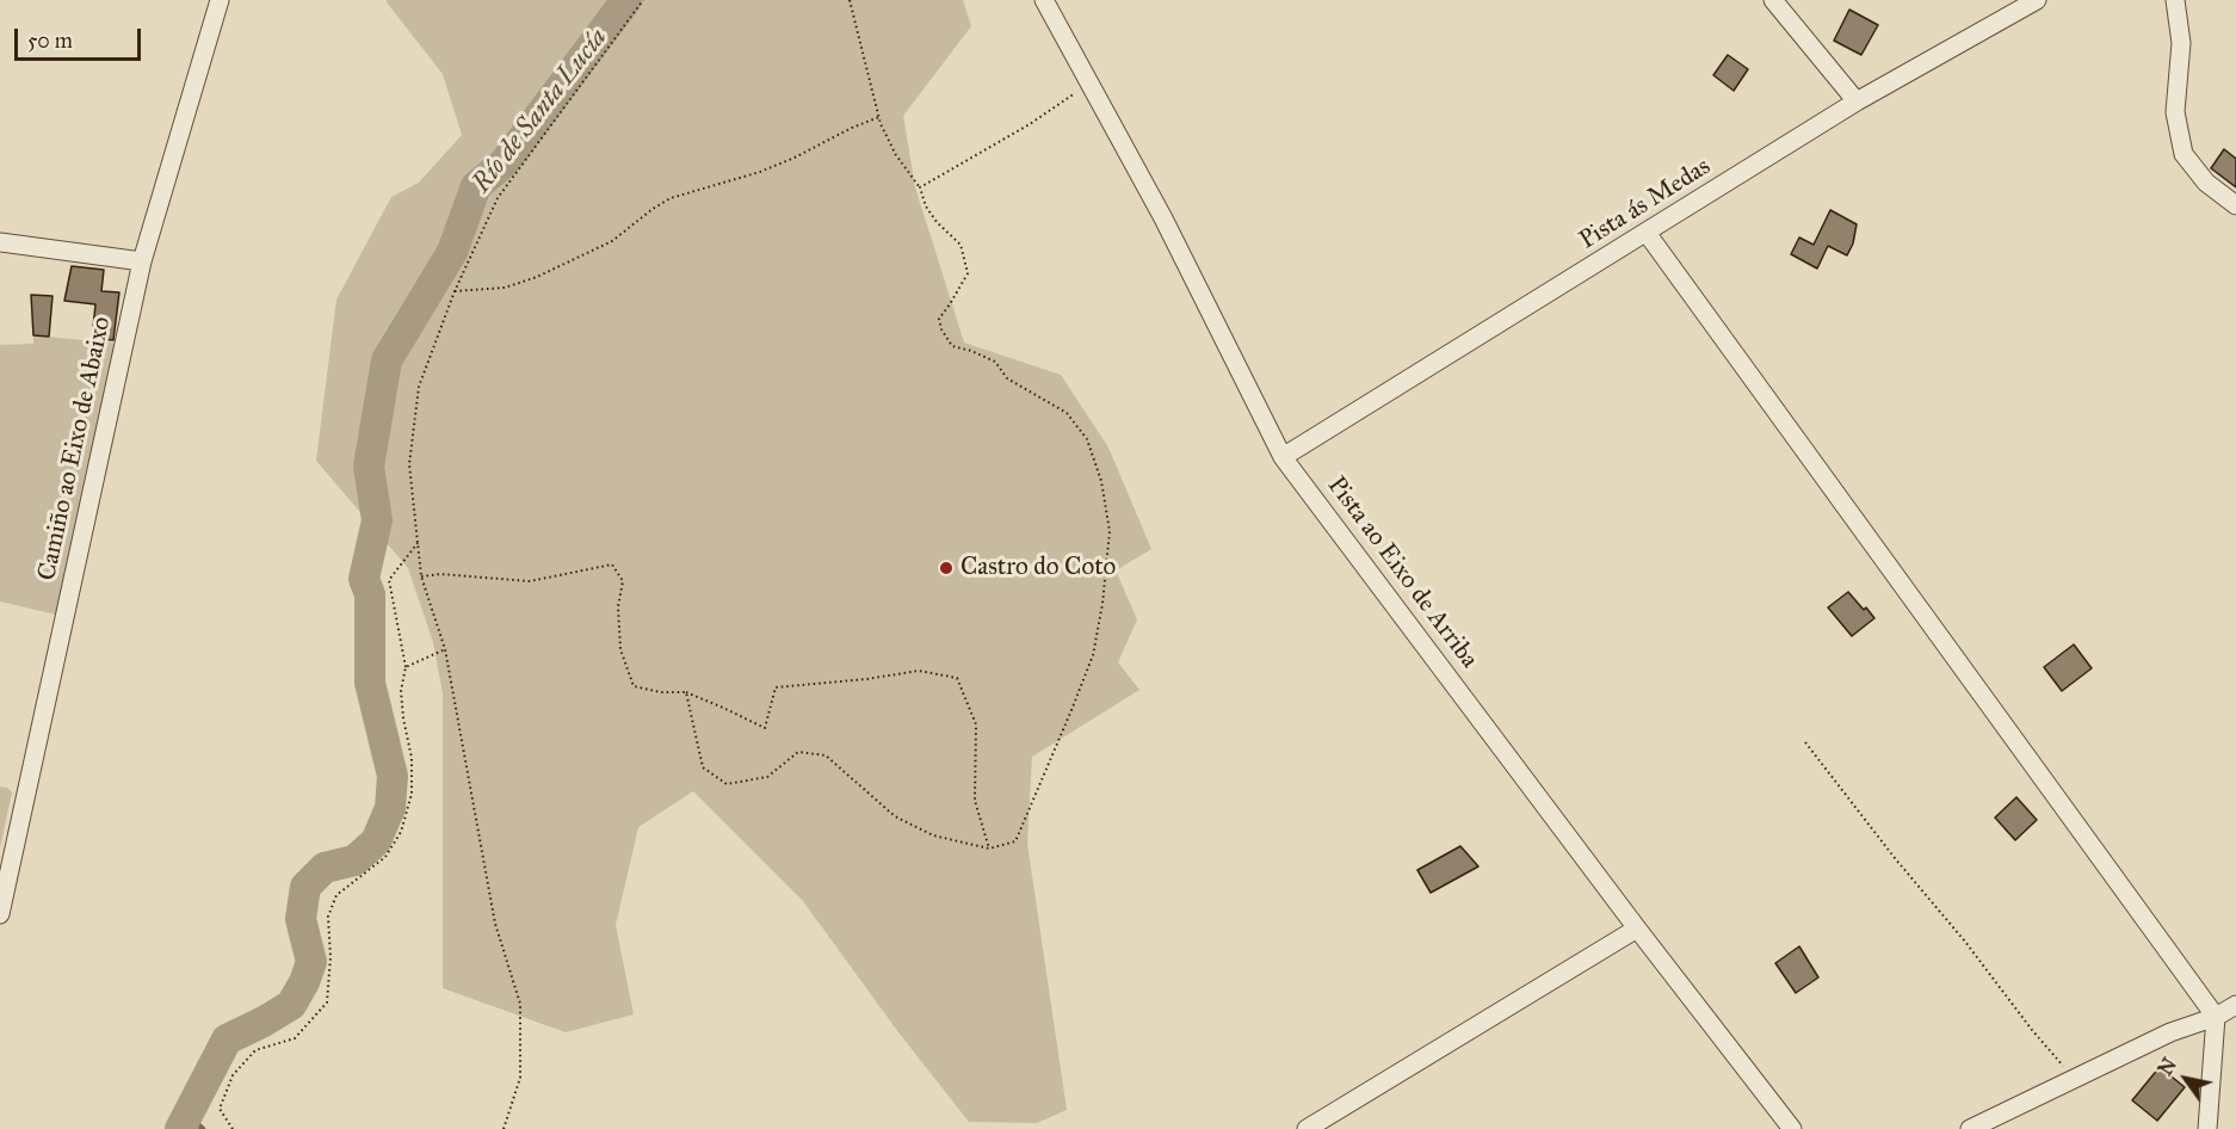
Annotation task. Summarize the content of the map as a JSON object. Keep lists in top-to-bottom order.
{
  "streets": {
    "street": ["Pista ás Medas", "Camiño ao Eixo de Abaixo", "Pista ao Eixo de Arriba"]
  },
  "crossings": [
    ["Pista ás Medas", "Pista ao Eixo de Arriba"]
  ],
  "water": ["Río de Santa Lucía"],
  "places": ["Castro do Coto"],
  "scale_bar": "50 m",
  "north": "top left"
}
